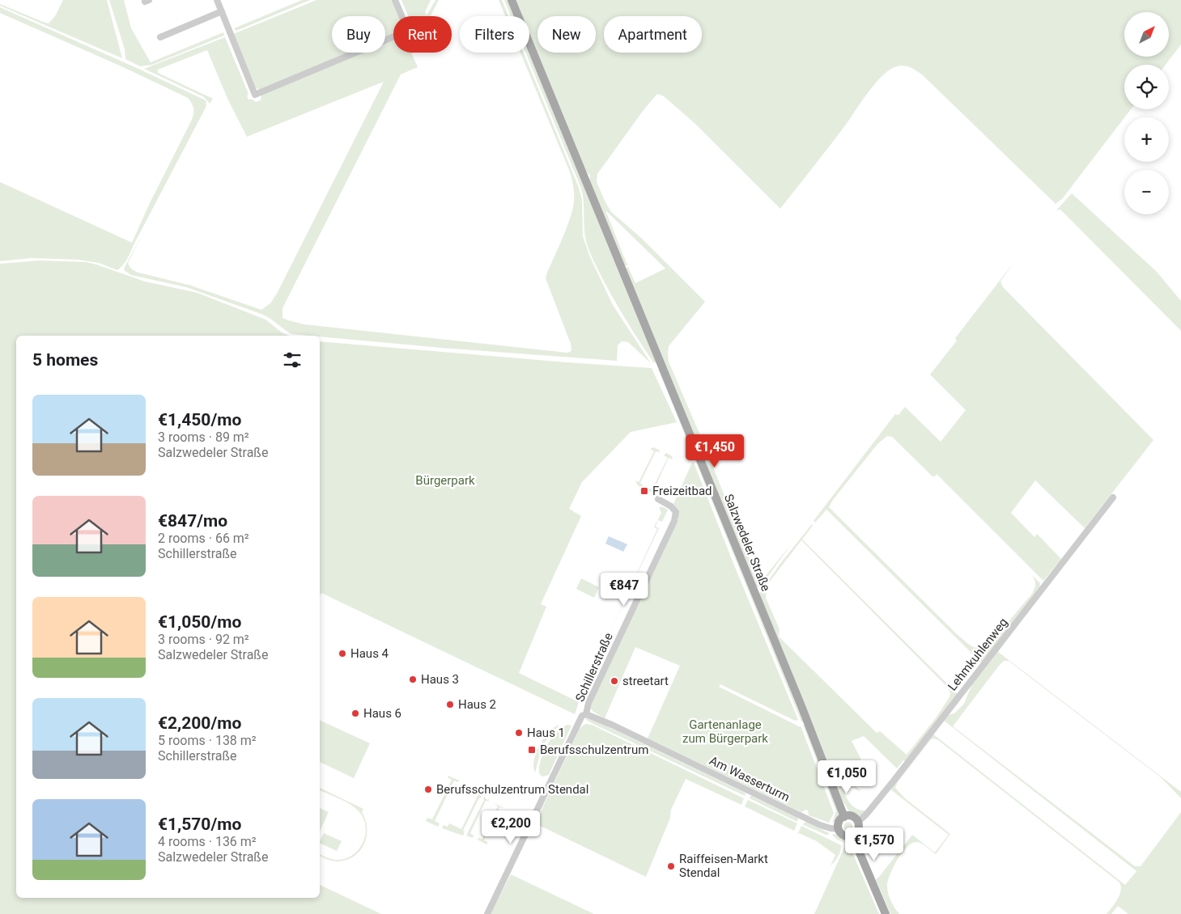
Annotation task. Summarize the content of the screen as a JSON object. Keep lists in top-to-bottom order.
{
  "streets": {
    "main road": ["Salzwedeler Straße"],
    "street": ["Lehmkuhlenweg", "Schillerstraße", "Am Wasserturm"]
  },
  "crossings": [
    ["Salzwedeler Straße", "Lehmkuhlenweg"],
    ["Salzwedeler Straße", "Am Wasserturm"],
    ["Lehmkuhlenweg", "Am Wasserturm"],
    ["Schillerstraße", "Am Wasserturm"]
  ],
  "parks": ["Bürgerpark", "Gartenanlage zum Bürgerpark"],
  "places": {
    "transit": ["Freizeitbad", "Berufsschulzentrum"],
    "other": [
      "Haus 4",
      "Haus 3",
      "streetart",
      "Haus 2",
      "Haus 6",
      "Haus 1",
      "Berufsschulzentrum Stendal",
      "Raiffeisen-Markt Stendal"
    ]
  },
  "north": "top right",
  "page": {
    "map_buttons": ["+", "−"],
    "chip": [
      "Buy",
      "Rent",
      "Filters",
      "New",
      "Apartment"
    ],
    "heading": "5 homes",
    "list": [
      {
        "name": "€1,450/mo",
        "note": "3 rooms · 89 m² · Salzwedeler Straße"
      },
      {
        "name": "€847/mo",
        "note": "2 rooms · 66 m² · Schillerstraße"
      },
      {
        "name": "€1,050/mo",
        "note": "3 rooms · 92 m² · Salzwedeler Straße"
      },
      {
        "name": "€2,200/mo",
        "note": "5 rooms · 138 m² · Schillerstraße"
      },
      {
        "name": "€1,570/mo",
        "note": "4 rooms · 136 m² · Salzwedeler Straße"
      }
    ],
    "price": [
      "€1,450",
      "€847",
      "€1,050",
      "€2,200",
      "€1,570"
    ]
  }
}
